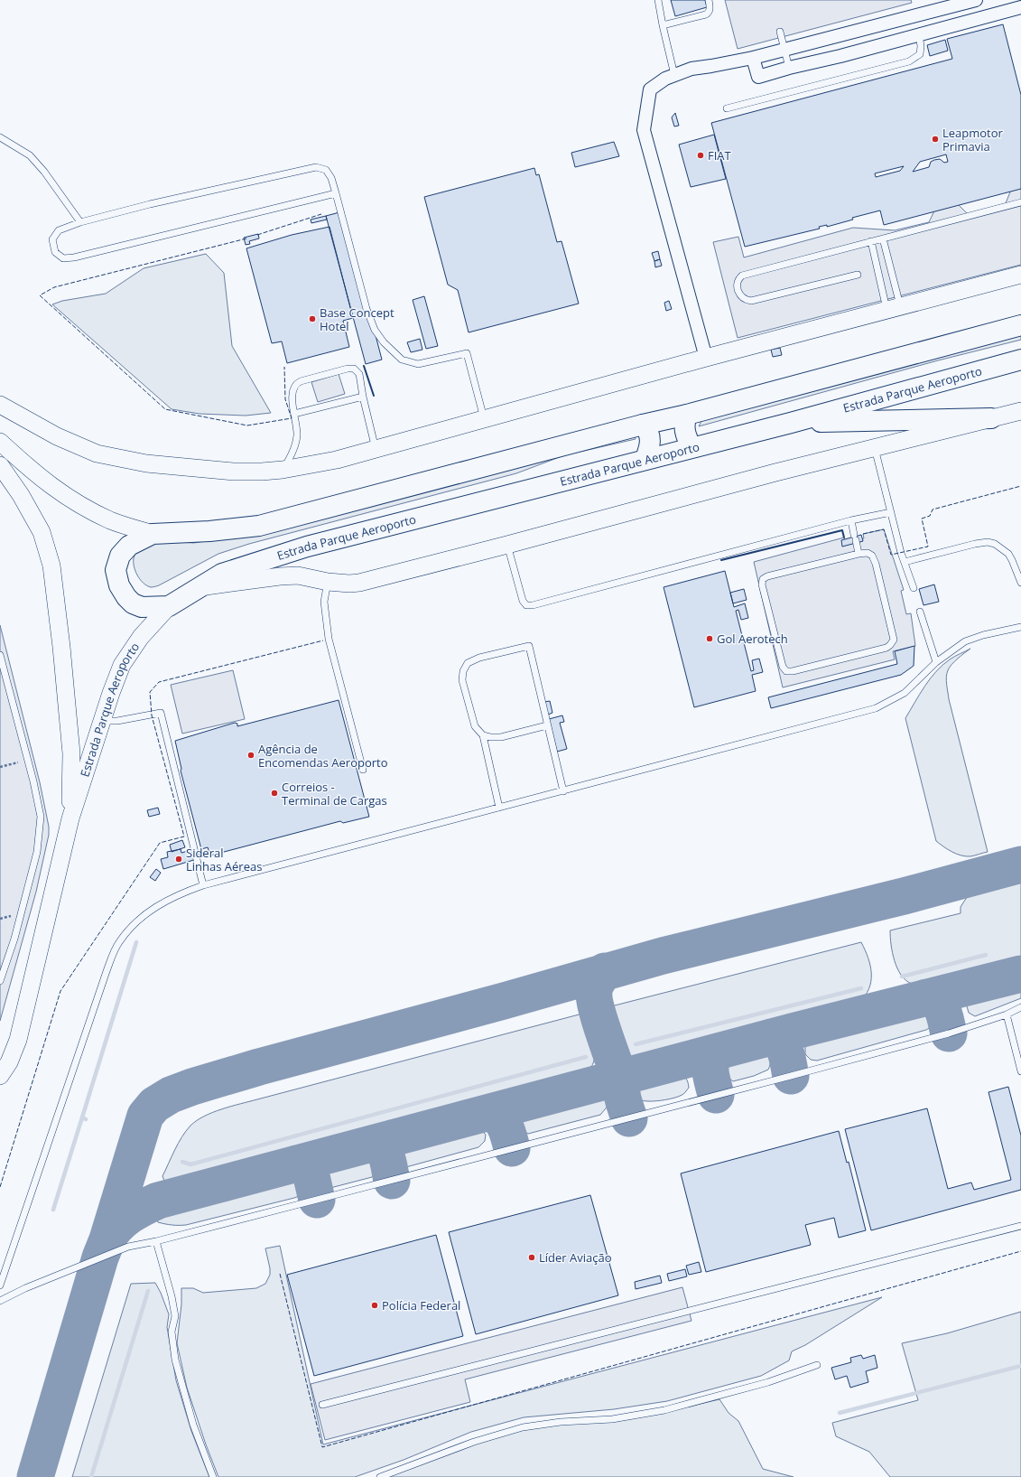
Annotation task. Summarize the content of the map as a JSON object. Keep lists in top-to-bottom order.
{
  "streets": {
    "main road": ["Estrada Parque Aeroporto"]
  },
  "places": [
    "Leapmotor Primavia",
    "FIAT",
    "Base Concept Hotel",
    "Gol Aerotech",
    "Agência de Encomendas Aeroporto",
    "Correios - Terminal de Cargas",
    "Sideral Linhas Aéreas",
    "Líder Aviação",
    "Polícia Federal"
  ]
}
